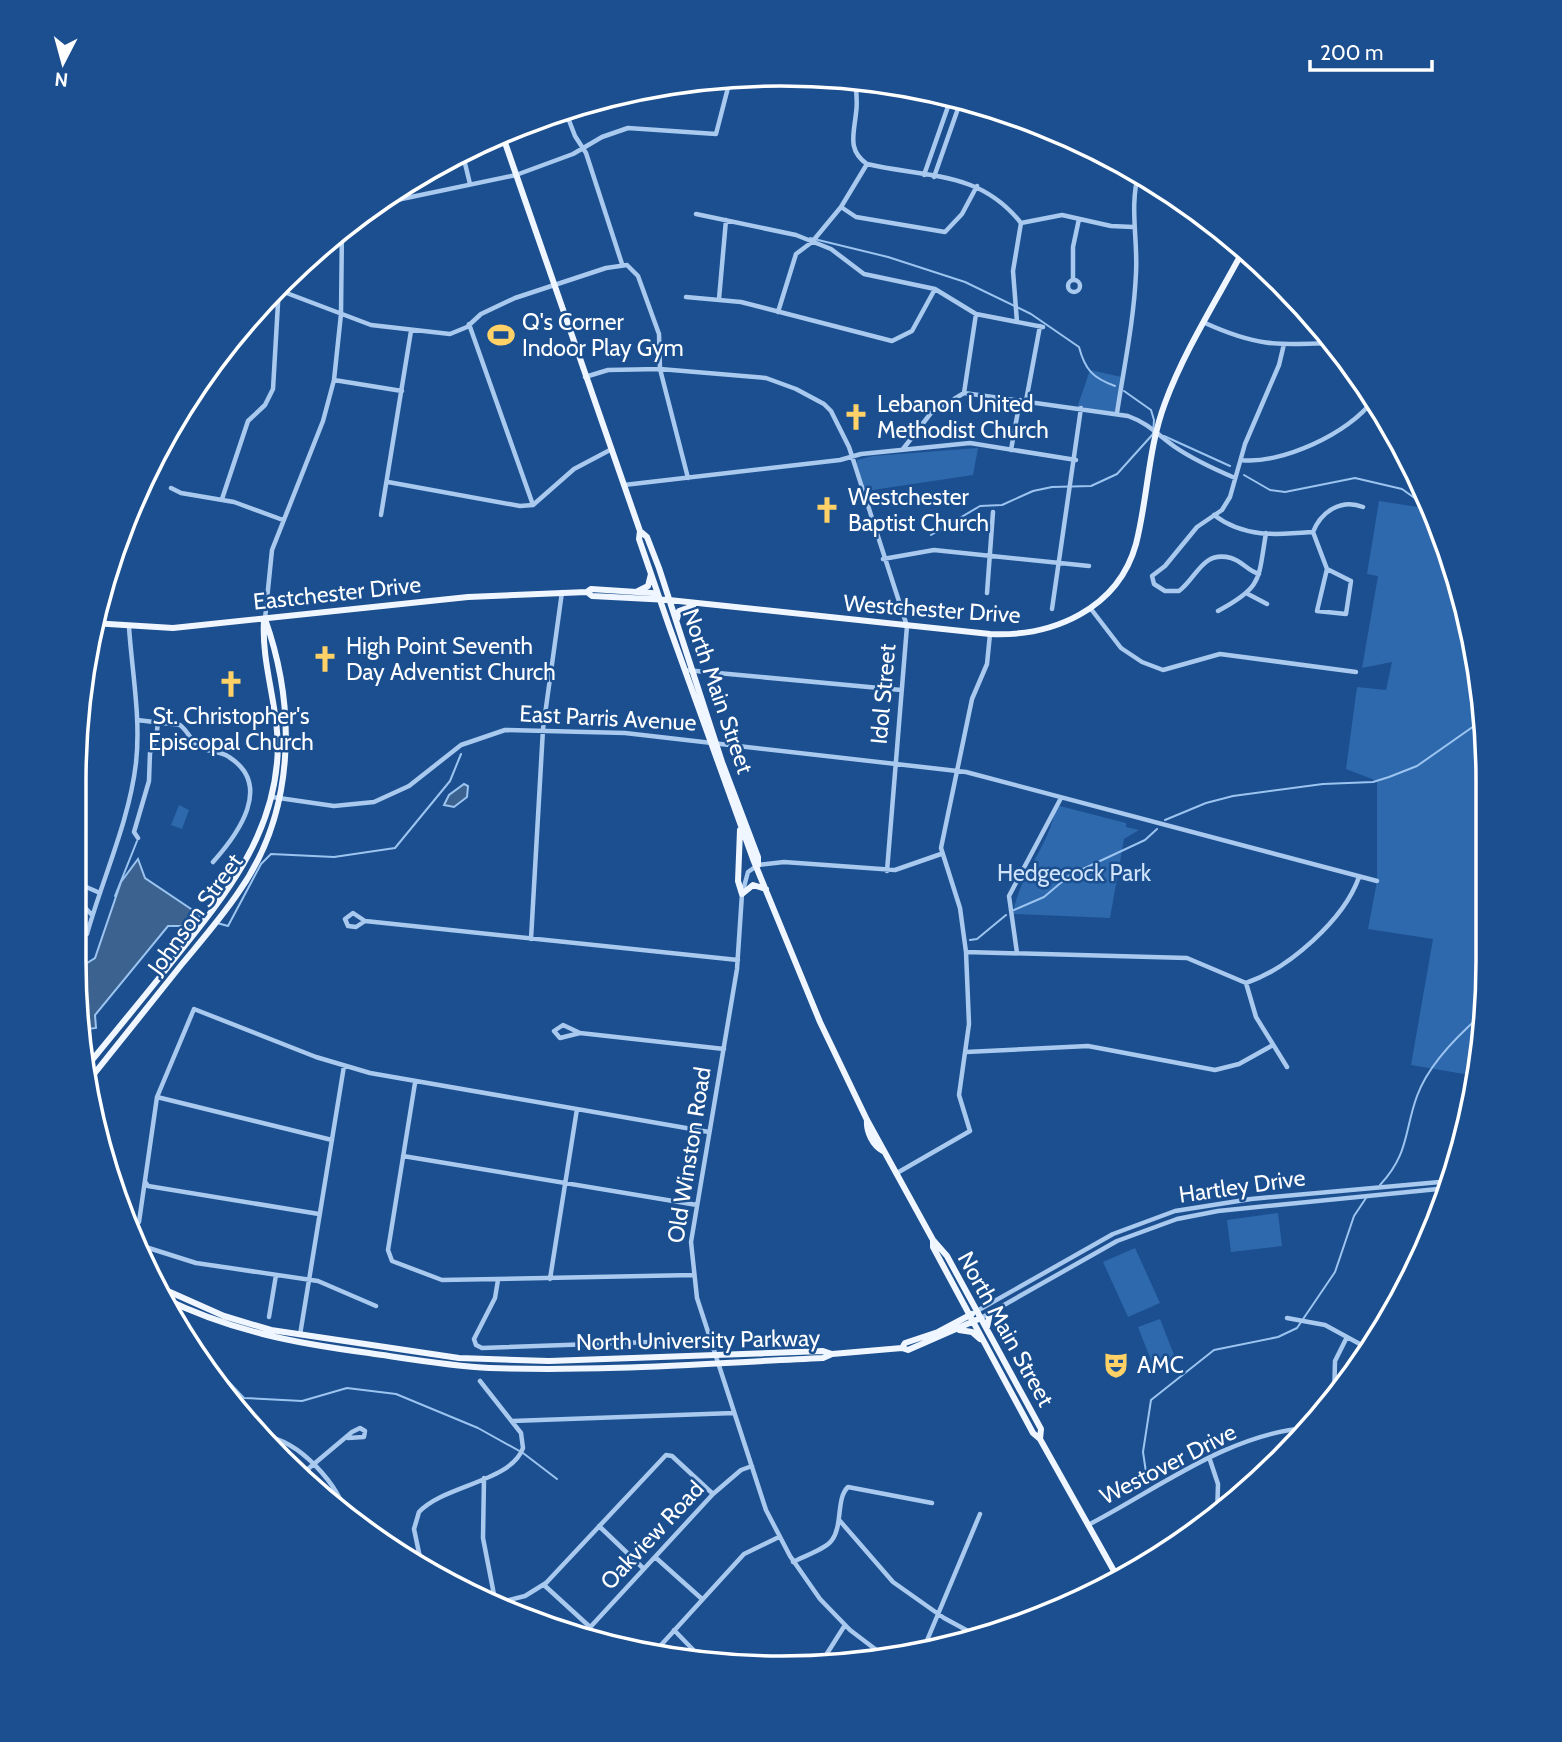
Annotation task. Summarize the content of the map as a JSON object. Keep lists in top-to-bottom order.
{
  "streets": {
    "main road": [
      "Eastchester Drive",
      "Westchester Drive",
      "North Main Street",
      "Johnson Street",
      "North University Parkway"
    ],
    "street": [
      "Idol Street",
      "East Parris Avenue",
      "Old Winston Road",
      "Hartley Drive",
      "Westover Drive",
      "Oakview Road"
    ]
  },
  "crossings": [
    ["Eastchester Drive", "Westchester Drive"],
    ["Eastchester Drive", "North Main Street"],
    ["Eastchester Drive", "Johnson Street"],
    ["Westchester Drive", "North Main Street"],
    ["Westchester Drive", "Idol Street"],
    ["North Main Street", "Idol Street"],
    ["North Main Street", "East Parris Avenue"],
    ["North Main Street", "Old Winston Road"],
    ["North Main Street", "Hartley Drive"],
    ["North Main Street", "North University Parkway"],
    ["North Main Street", "Westover Drive"],
    ["Idol Street", "East Parris Avenue"],
    ["East Parris Avenue", "Johnson Street"],
    ["Old Winston Road", "North University Parkway"],
    ["Old Winston Road", "Oakview Road"],
    ["Hartley Drive", "North University Parkway"]
  ],
  "parks": ["Hedgecock Park"],
  "places": {
    "sports": ["Q's Corner Indoor Play Gym"],
    "church": [
      "Lebanon United Methodist Church",
      "Westchester Baptist Church",
      "High Point Seventh Day Adventist Church",
      "St. Christopher's Episcopal Church"
    ],
    "theatre": ["AMC"]
  },
  "scale_bar": "200 m",
  "north": "bottom"
}
